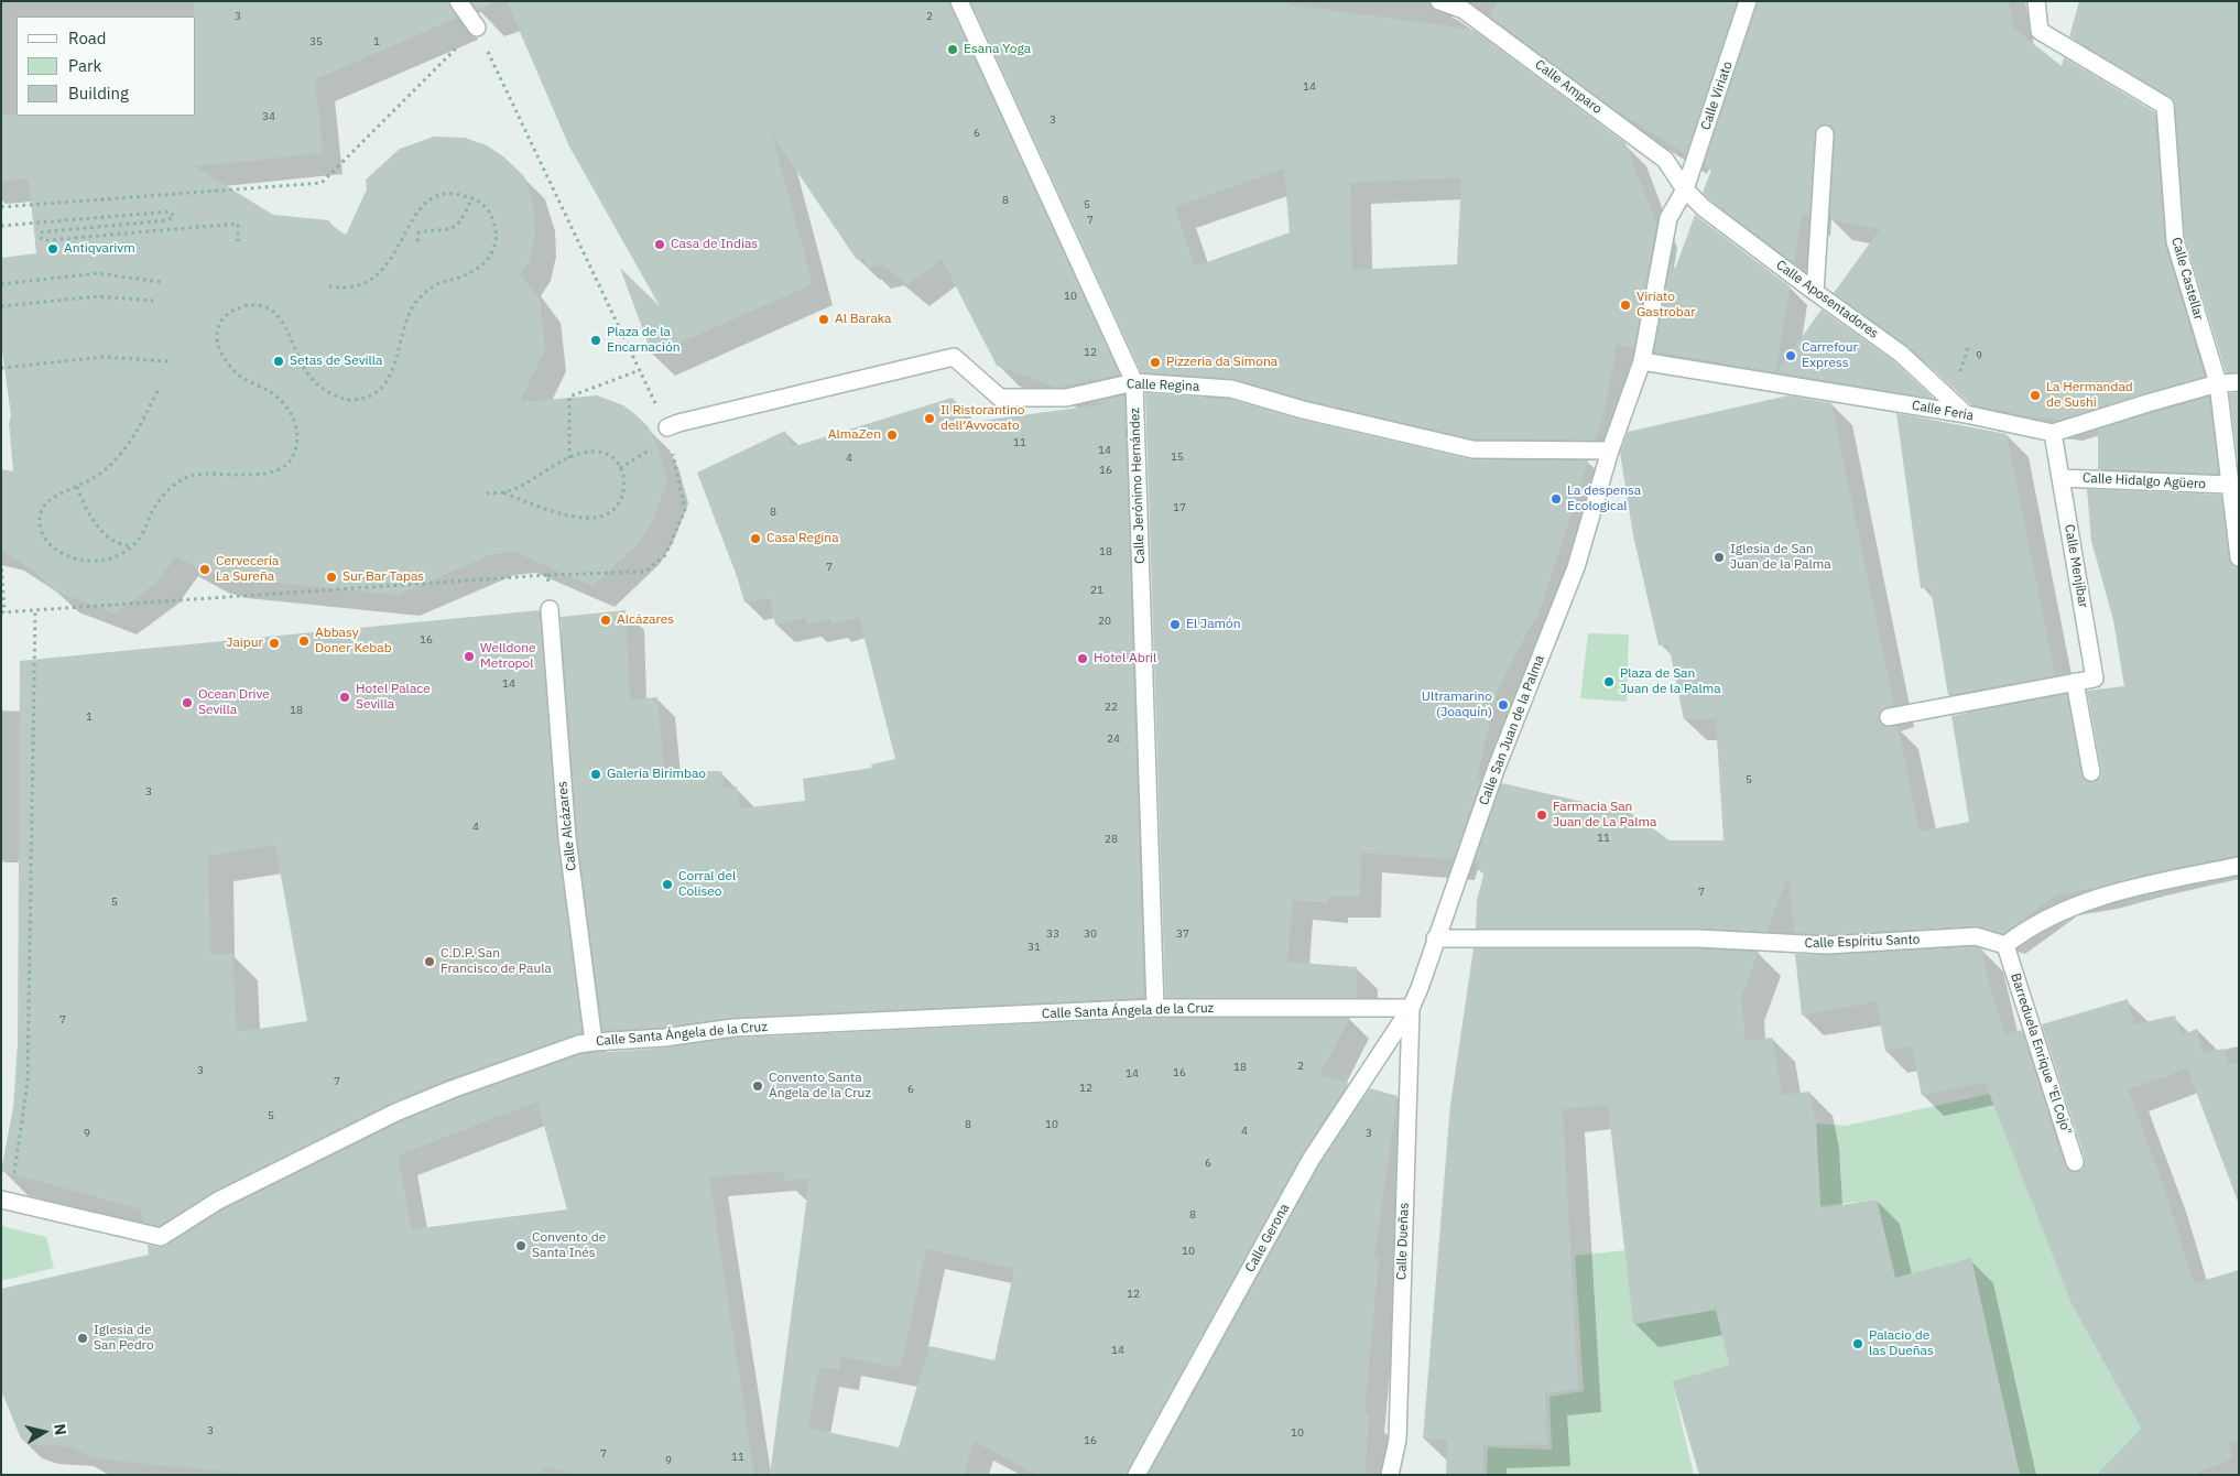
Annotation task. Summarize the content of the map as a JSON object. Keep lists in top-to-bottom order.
{
  "streets": {
    "street": [
      "Calle Amparo",
      "Calle Viriato",
      "Calle Castellar",
      "Calle Aposentadores",
      "Calle Regina",
      "Calle Feria",
      "Calle Hidalgo Agüero",
      "Calle Jerónimo Hernández",
      "Calle Menjíbar",
      "Calle San Juan de la Palma",
      "Calle Alcázares",
      "Calle Espíritu Santo",
      "Calle Santa Ángela de la Cruz",
      "Barreduela Enrique \"El Cojo\"",
      "Calle Gerona",
      "Calle Dueñas"
    ]
  },
  "crossings": [
    ["Calle Amparo", "Calle Viriato"],
    ["Calle Amparo", "Calle Aposentadores"],
    ["Calle Viriato", "Calle Aposentadores"],
    ["Calle Viriato", "Calle Feria"],
    ["Calle Viriato", "Calle San Juan de la Palma"],
    ["Calle Castellar", "Calle Feria"],
    ["Calle Castellar", "Calle Hidalgo Agüero"],
    ["Calle Aposentadores", "Calle Feria"],
    ["Calle Regina", "Calle Jerónimo Hernández"],
    ["Calle Regina", "Calle San Juan de la Palma"],
    ["Calle Feria", "Calle Menjíbar"],
    ["Calle Feria", "Calle San Juan de la Palma"],
    ["Calle Hidalgo Agüero", "Calle Menjíbar"],
    ["Calle Jerónimo Hernández", "Calle Santa Ángela de la Cruz"],
    ["Calle San Juan de la Palma", "Calle Espíritu Santo"],
    ["Calle San Juan de la Palma", "Calle Santa Ángela de la Cruz"],
    ["Calle San Juan de la Palma", "Calle Gerona"],
    ["Calle San Juan de la Palma", "Calle Dueñas"],
    ["Calle Alcázares", "Calle Santa Ángela de la Cruz"],
    ["Calle Espíritu Santo", "Barreduela Enrique \"El Cojo\""],
    ["Calle Santa Ángela de la Cruz", "Calle Gerona"],
    ["Calle Santa Ángela de la Cruz", "Calle Dueñas"],
    ["Calle Gerona", "Calle Dueñas"]
  ],
  "places": [
    "Esana Yoga",
    "Casa de Indias",
    "Antiqvarivm",
    "Viriato Gastrobar",
    "Al Baraka",
    "Plaza de la Encarnación",
    "Carrefour Express",
    "Setas de Sevilla",
    "Pizzeria da Simona",
    "La Hermandad de Sushi",
    "Il Ristorantino dell’Avvocato",
    "AlmaZen",
    "La despensa Ecological",
    "Casa Regina",
    "Iglesia de San Juan de la Palma",
    "Cervecería La Sureña",
    "Sur Bar Tapas",
    "Alcázares",
    "El Jamón",
    "Abbasy Doner Kebab",
    "Jaipur",
    "Welldone Metropol",
    "Hotel Abril",
    "Plaza de San Juan de la Palma",
    "Hotel Palace Sevilla",
    "Ocean Drive Sevilla",
    "Ultramarino (Joaquín)",
    "Galeria Birimbao",
    "Farmacia San Juan de La Palma",
    "Corral del Coliseo",
    "C.D.P. San Francisco de Paula",
    "Convento Santa Ángela de la Cruz",
    "Convento de Santa Inés",
    "Iglesia de San Pedro",
    "Palacio de las Dueñas"
  ],
  "house_numbers": [
    "3",
    "2",
    "35",
    "1",
    "14",
    "34",
    "3",
    "6",
    "8",
    "5",
    "7",
    "10",
    "12",
    "9",
    "11",
    "14",
    "15",
    "4",
    "16",
    "17",
    "8",
    "18",
    "7",
    "21",
    "20",
    "16",
    "14",
    "22",
    "18",
    "1",
    "24",
    "5",
    "3",
    "4",
    "11",
    "28",
    "7",
    "5",
    "33",
    "30",
    "37",
    "31",
    "7",
    "2",
    "18",
    "3",
    "16",
    "14",
    "7",
    "12",
    "6",
    "5",
    "8",
    "10",
    "4",
    "9",
    "3",
    "6",
    "8",
    "10",
    "12",
    "14",
    "3",
    "10",
    "16",
    "7",
    "11",
    "9"
  ],
  "legend": ["Road", "Park", "Building"],
  "north": "right"
}
